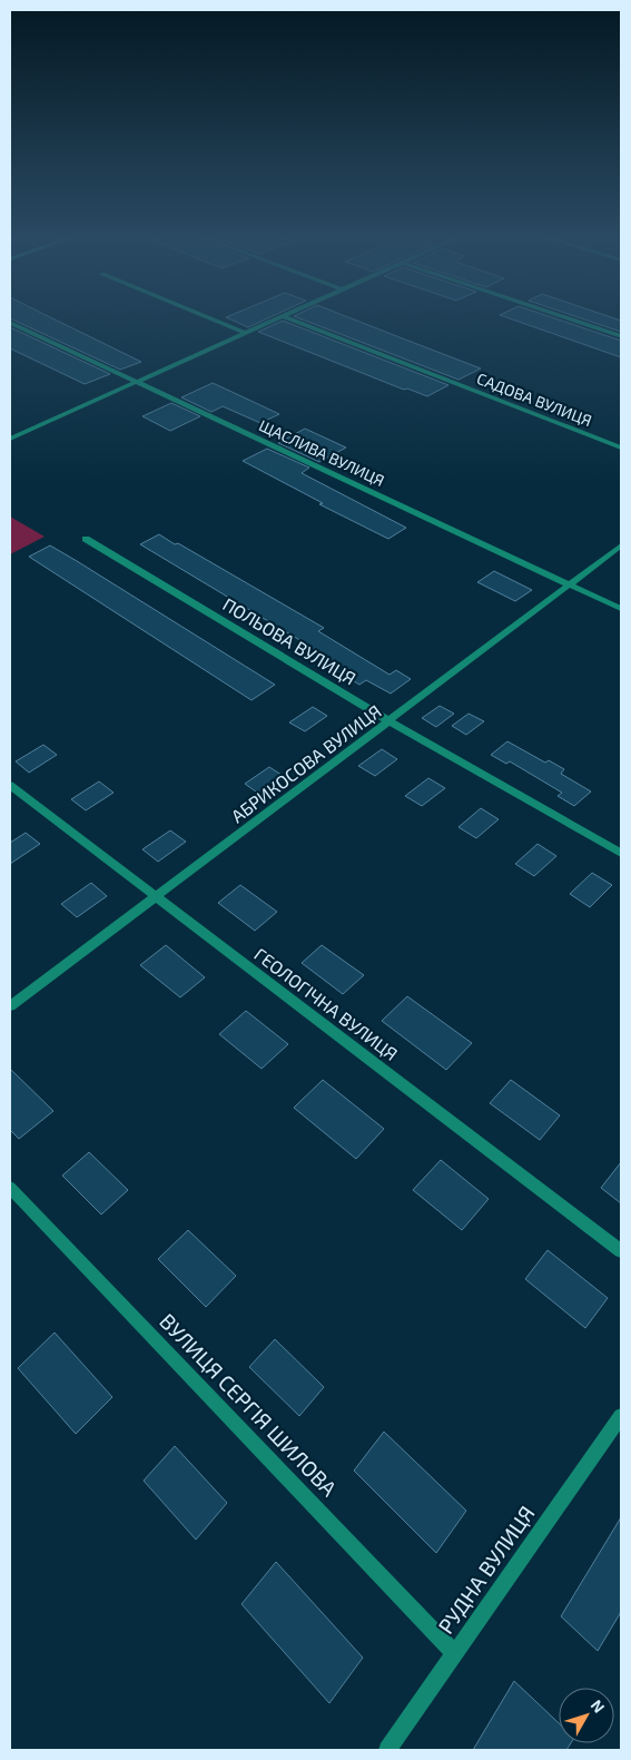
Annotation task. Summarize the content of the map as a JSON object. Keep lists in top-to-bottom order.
{
  "streets": {
    "street": [
      "САДОВА ВУЛИЦЯ",
      "ЩАСЛИВА ВУЛИЦЯ",
      "ПОЛЬОВА ВУЛИЦЯ",
      "АБРИКОСОВА ВУЛИЦЯ",
      "ГЕОЛОГІЧНА ВУЛИЦЯ",
      "ВУЛИЦЯ СЕРГІЯ ШИЛОВА",
      "РУДНА ВУЛИЦЯ"
    ]
  },
  "crossings": [
    ["ЩАСЛИВА ВУЛИЦЯ", "АБРИКОСОВА ВУЛИЦЯ"],
    ["ПОЛЬОВА ВУЛИЦЯ", "АБРИКОСОВА ВУЛИЦЯ"],
    ["АБРИКОСОВА ВУЛИЦЯ", "ГЕОЛОГІЧНА ВУЛИЦЯ"],
    ["ВУЛИЦЯ СЕРГІЯ ШИЛОВА", "РУДНА ВУЛИЦЯ"]
  ],
  "north": "top right"
}
